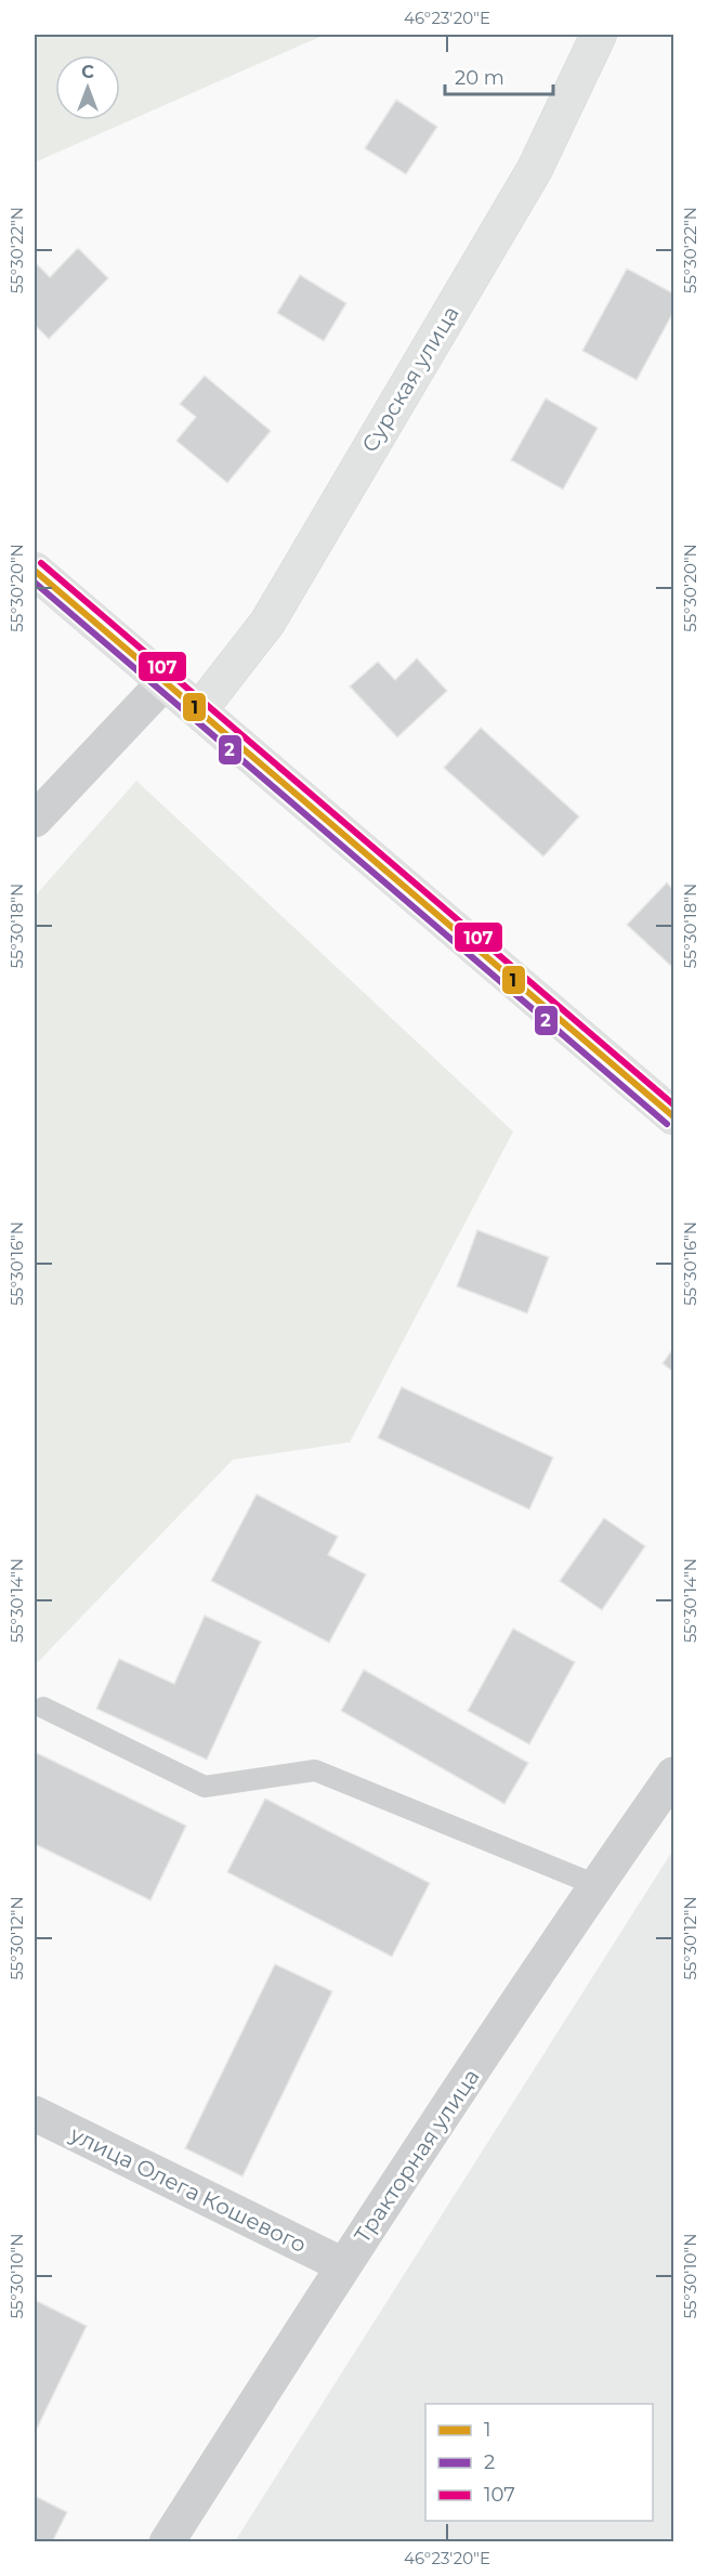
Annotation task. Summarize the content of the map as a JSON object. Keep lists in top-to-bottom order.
{
  "streets": {
    "main road": ["Сурская улица"],
    "street": ["Тракторная улица", "улица Олега Кошевого"]
  },
  "crossings": [
    ["Тракторная улица", "улица Олега Кошевого"]
  ],
  "lines": ["transit line 107", "transit line 1", "transit line 2"],
  "legend": ["1", "2", "107"],
  "scale_bar": "20 m",
  "north": "top",
  "coordinates": [
    "46°23'20\"E",
    "55°30'22\"N",
    "55°30'20\"N",
    "55°30'18\"N",
    "55°30'16\"N",
    "55°30'14\"N",
    "55°30'12\"N",
    "55°30'10\"N"
  ]
}
